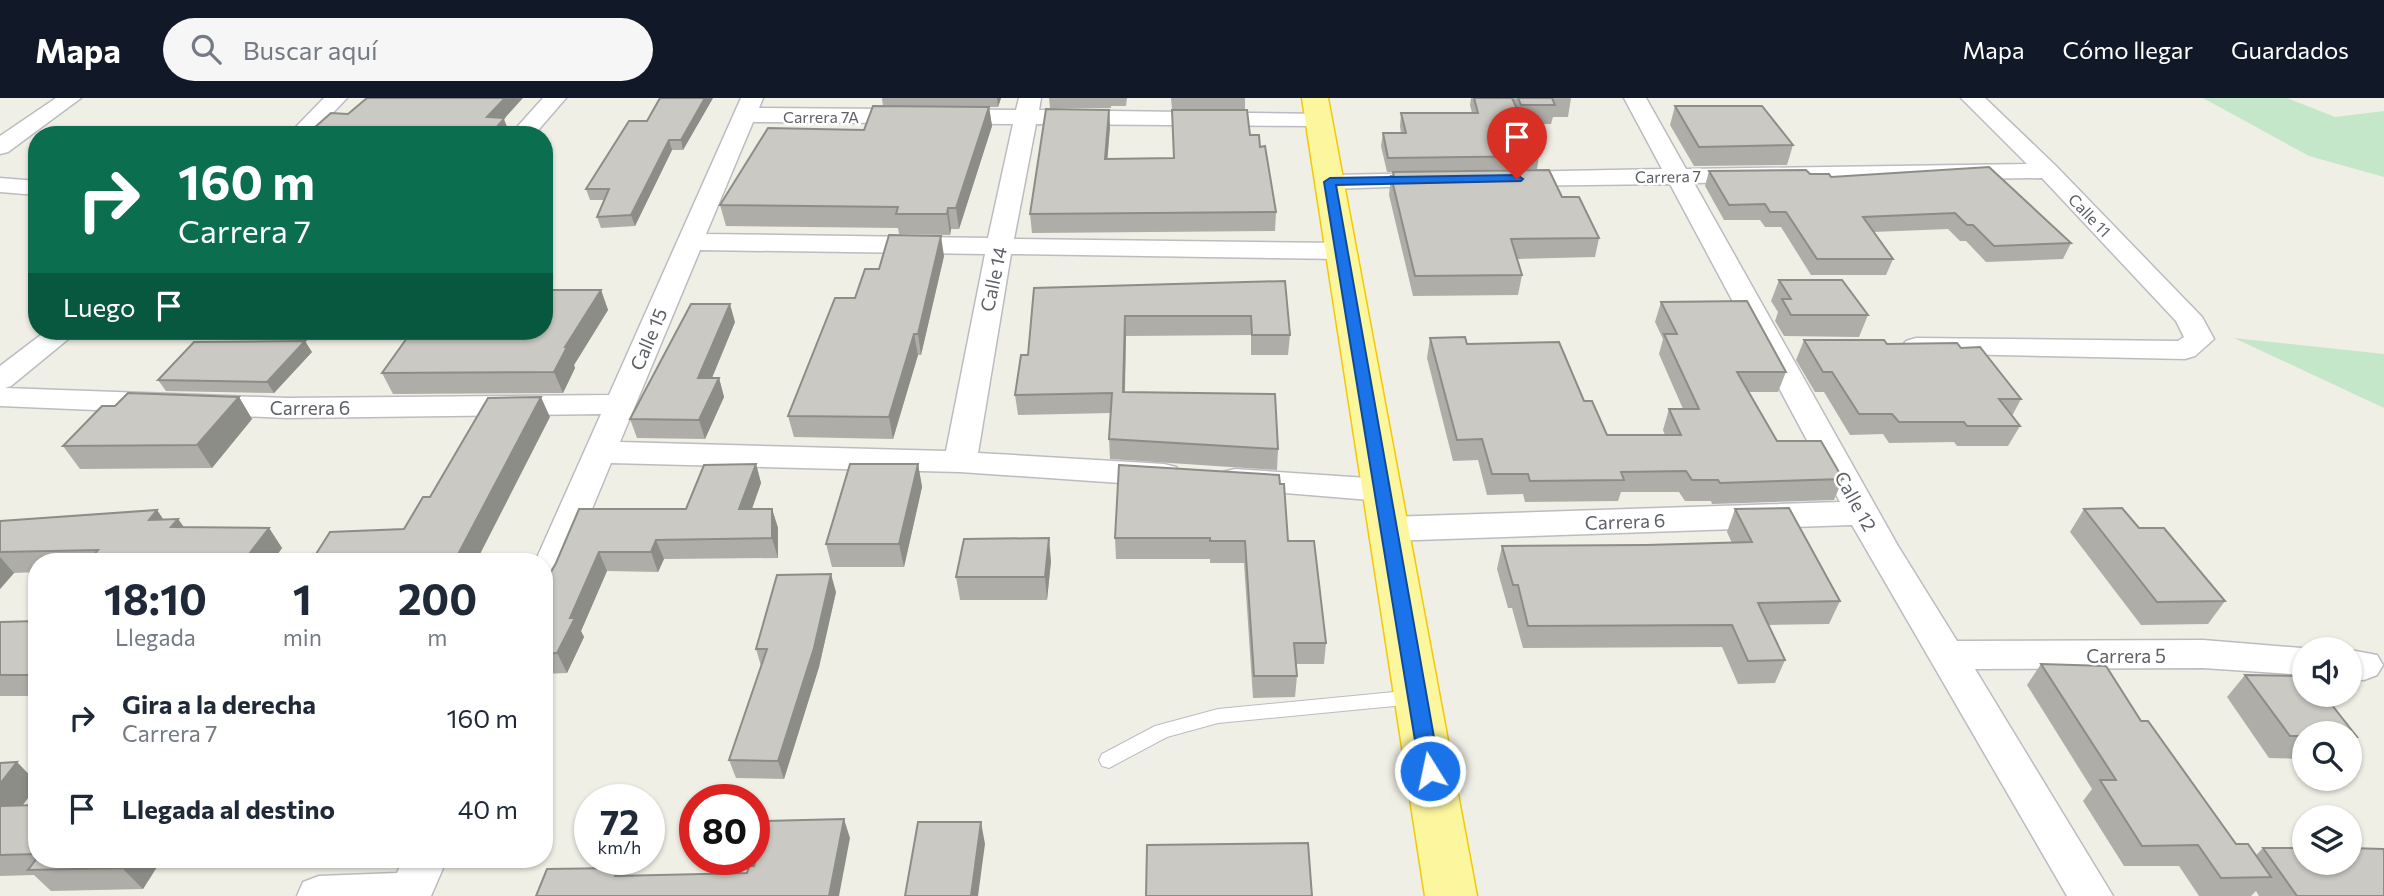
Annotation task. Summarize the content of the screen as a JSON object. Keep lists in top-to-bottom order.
{
  "streets": {
    "street": [
      "Carrera 7A",
      "Carrera 7",
      "Calle 11",
      "Calle 14",
      "Calle 15",
      "Carrera 6",
      "Calle 12",
      "Carrera 5"
    ]
  },
  "crossings": [
    ["Carrera 7A", "Calle 14"],
    ["Carrera 7A", "Calle 15"],
    ["Carrera 7", "Calle 11"],
    ["Carrera 7", "Calle 12"],
    ["Calle 15", "Carrera 6"],
    ["Carrera 6", "Calle 12"],
    ["Calle 12", "Carrera 5"]
  ],
  "page": {
    "header": "Mapa",
    "search": "Buscar aquí",
    "nav": ["Mapa", "Cómo llegar", "Guardados"],
    "turn": ["160 m", "Carrera 7"],
    "then": "Luego",
    "eta": [
      "18:10",
      "Llegada",
      "1",
      "min",
      "200",
      "m"
    ],
    "list": [
      {
        "name": "Gira a la derecha",
        "note": "Carrera 7",
        "value": "160 m"
      },
      {
        "name": "Llegada al destino",
        "value": "40 m"
      }
    ],
    "speed": "72 km/h",
    "limit": "80"
  }
}
